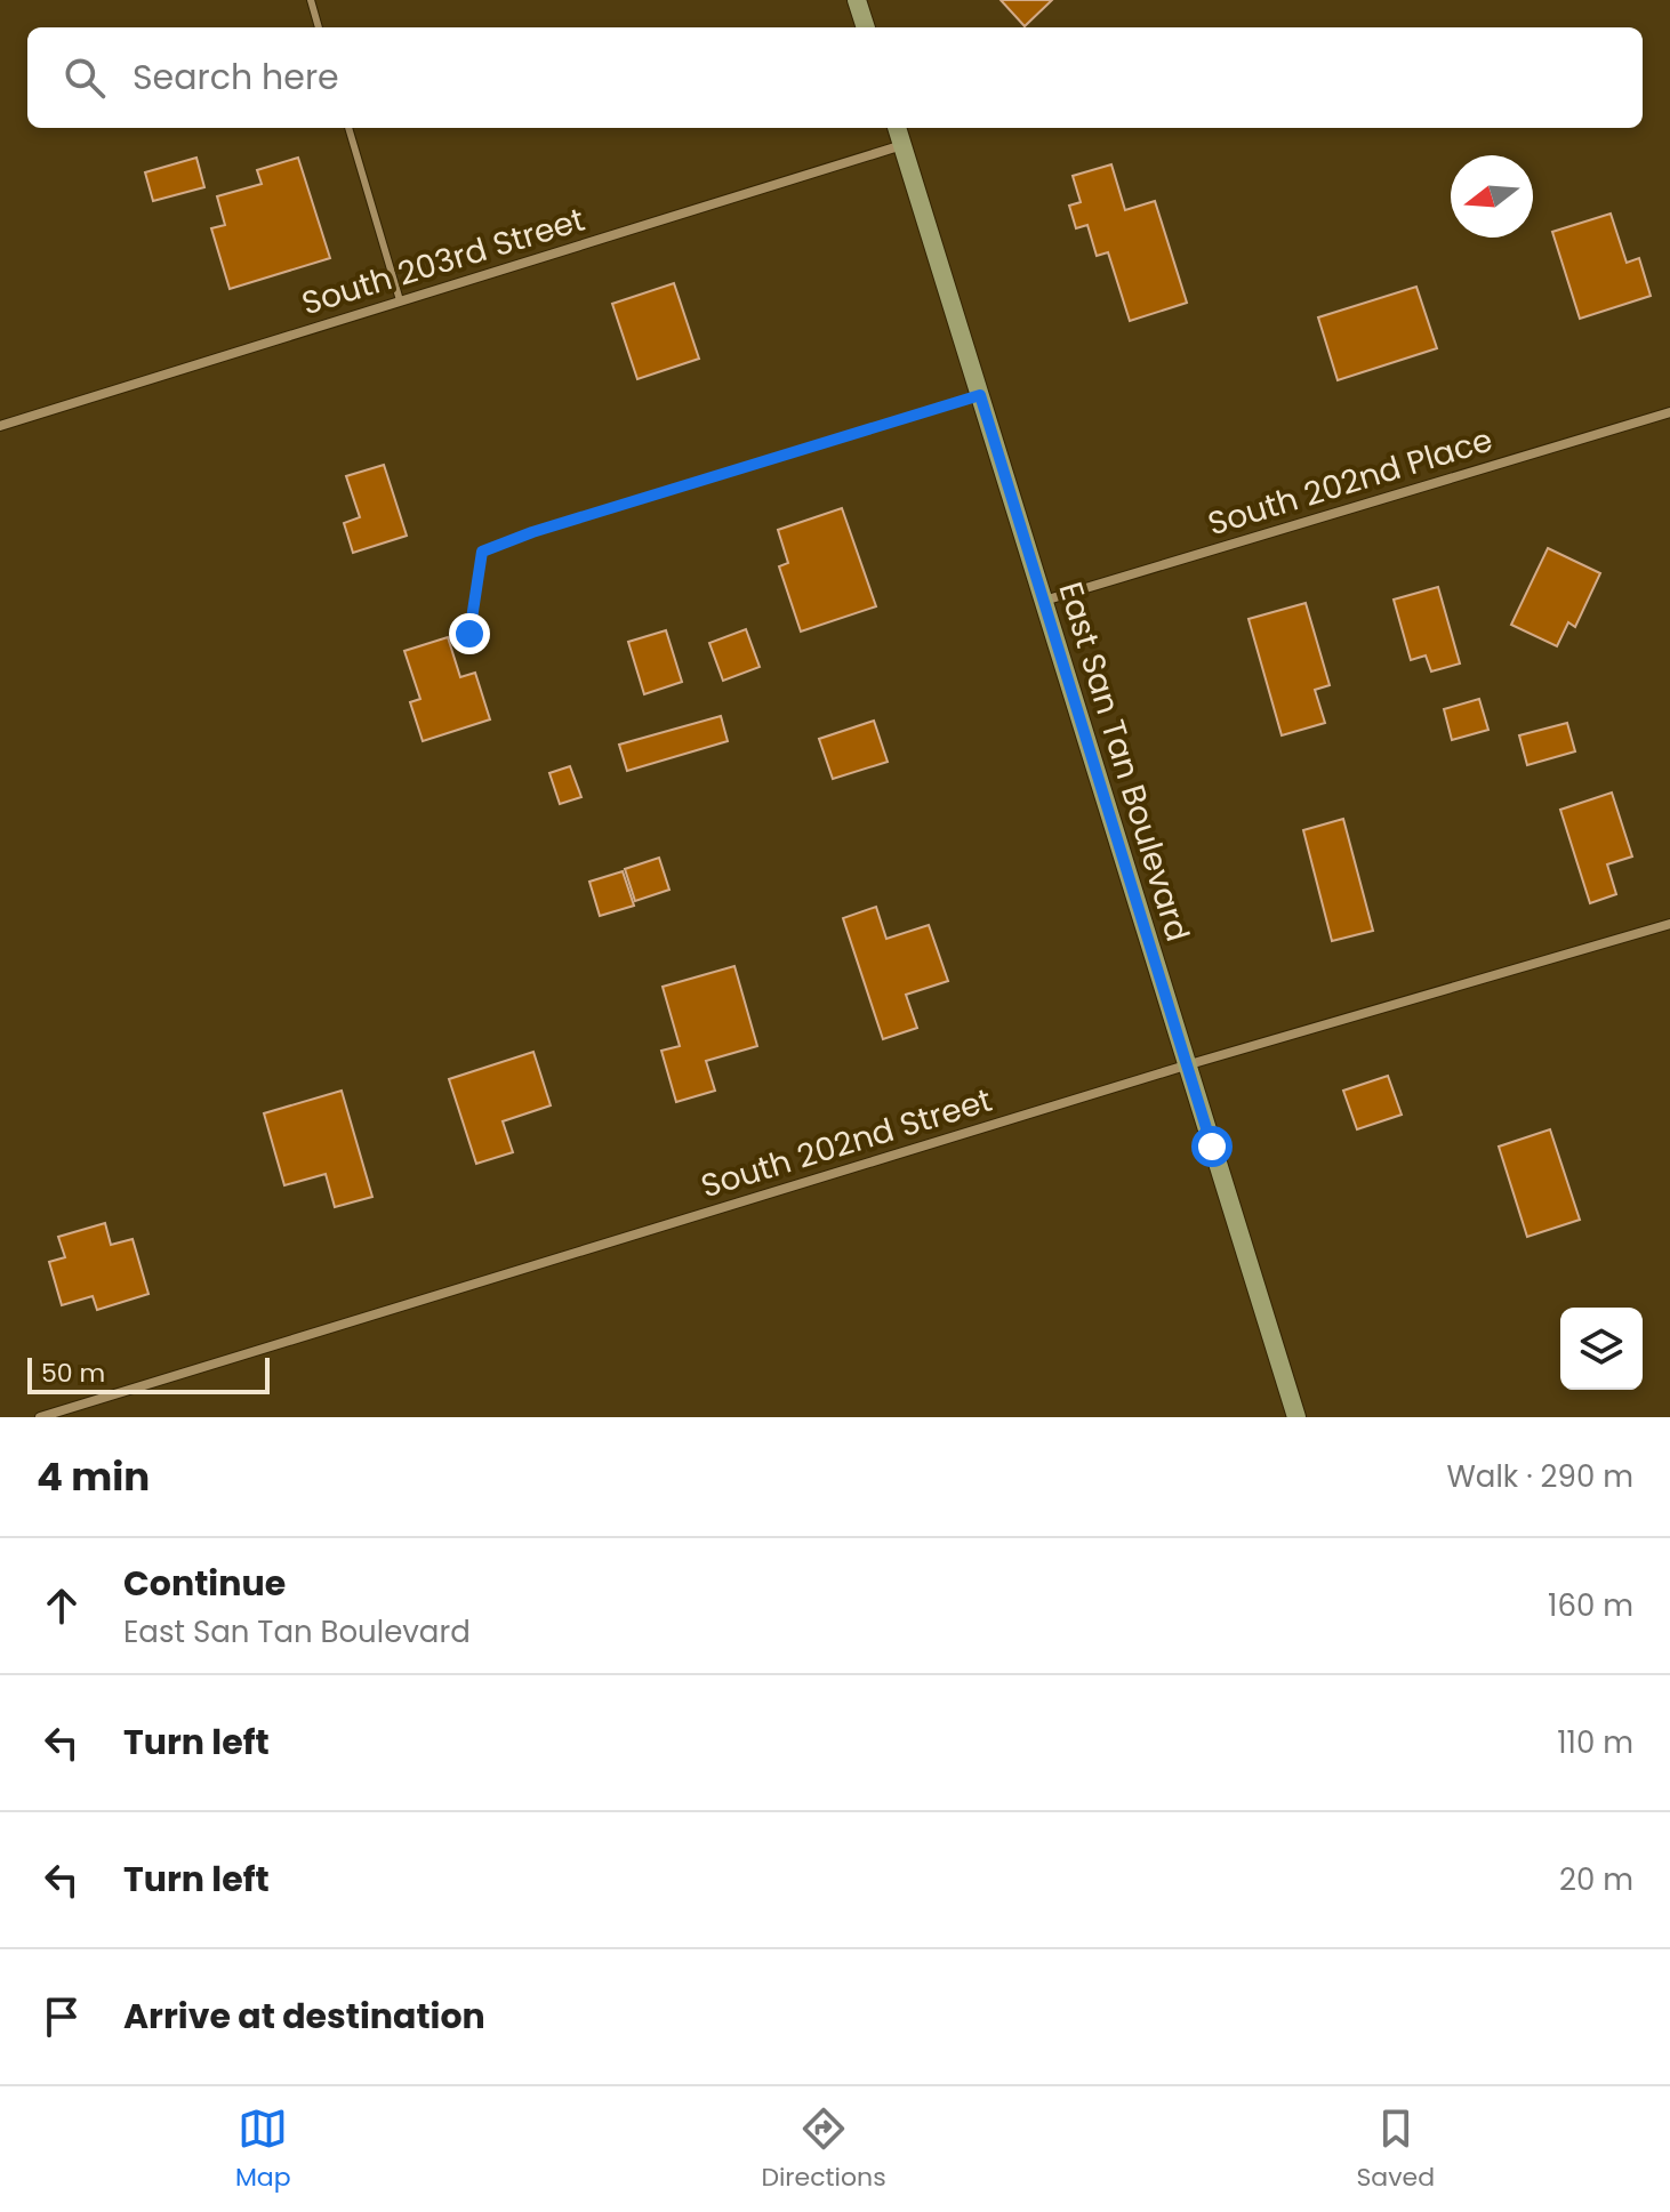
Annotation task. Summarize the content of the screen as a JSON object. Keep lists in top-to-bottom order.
{
  "streets": {
    "street": [
      "South 203rd Street",
      "South 202nd Place",
      "East San Tan Boulevard",
      "South 202nd Street"
    ]
  },
  "crossings": [
    ["South 203rd Street", "East San Tan Boulevard"],
    ["South 202nd Place", "East San Tan Boulevard"],
    ["East San Tan Boulevard", "South 202nd Street"]
  ],
  "scale_bar": "50 m",
  "north": "left",
  "page": {
    "search": "Search here",
    "scale": "50 m",
    "heading": ["4 min", "Walk · 290 m"],
    "list": [
      ["Continue", "East San Tan Boulevard", "160 m"],
      ["Turn left", "110 m"],
      ["Turn left", "20 m"],
      "Arrive at destination"
    ],
    "nav": ["Map", "Directions", "Saved"]
  }
}
